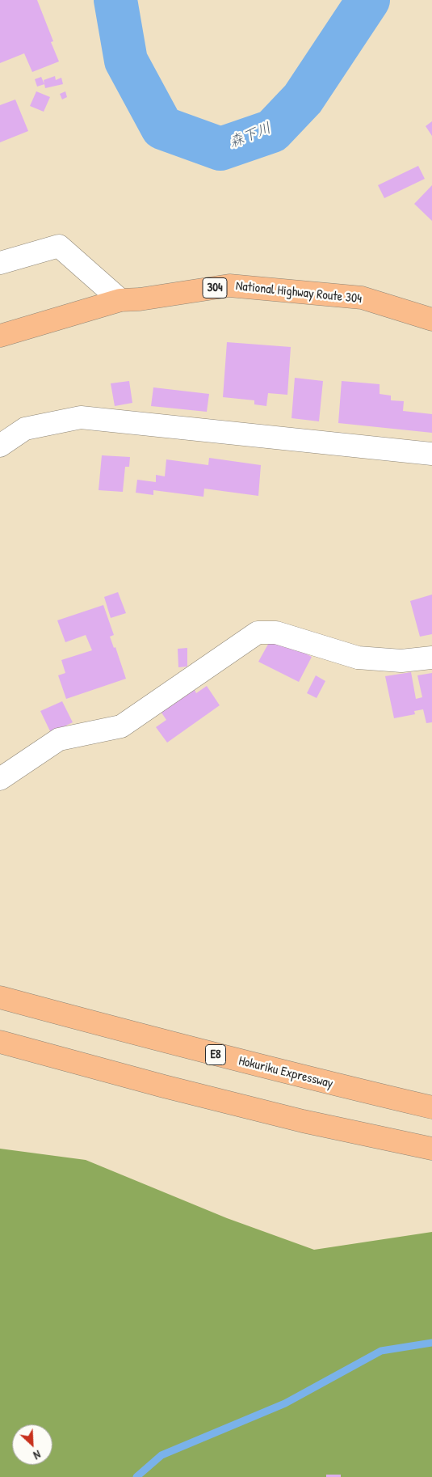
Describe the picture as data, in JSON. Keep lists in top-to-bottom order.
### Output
{
  "streets": {
    "highway": [
      "304",
      "National Highway Route 304",
      "E8",
      "Hokuriku Expressway"
    ]
  },
  "water": ["森下川"],
  "north": "bottom right"
}
